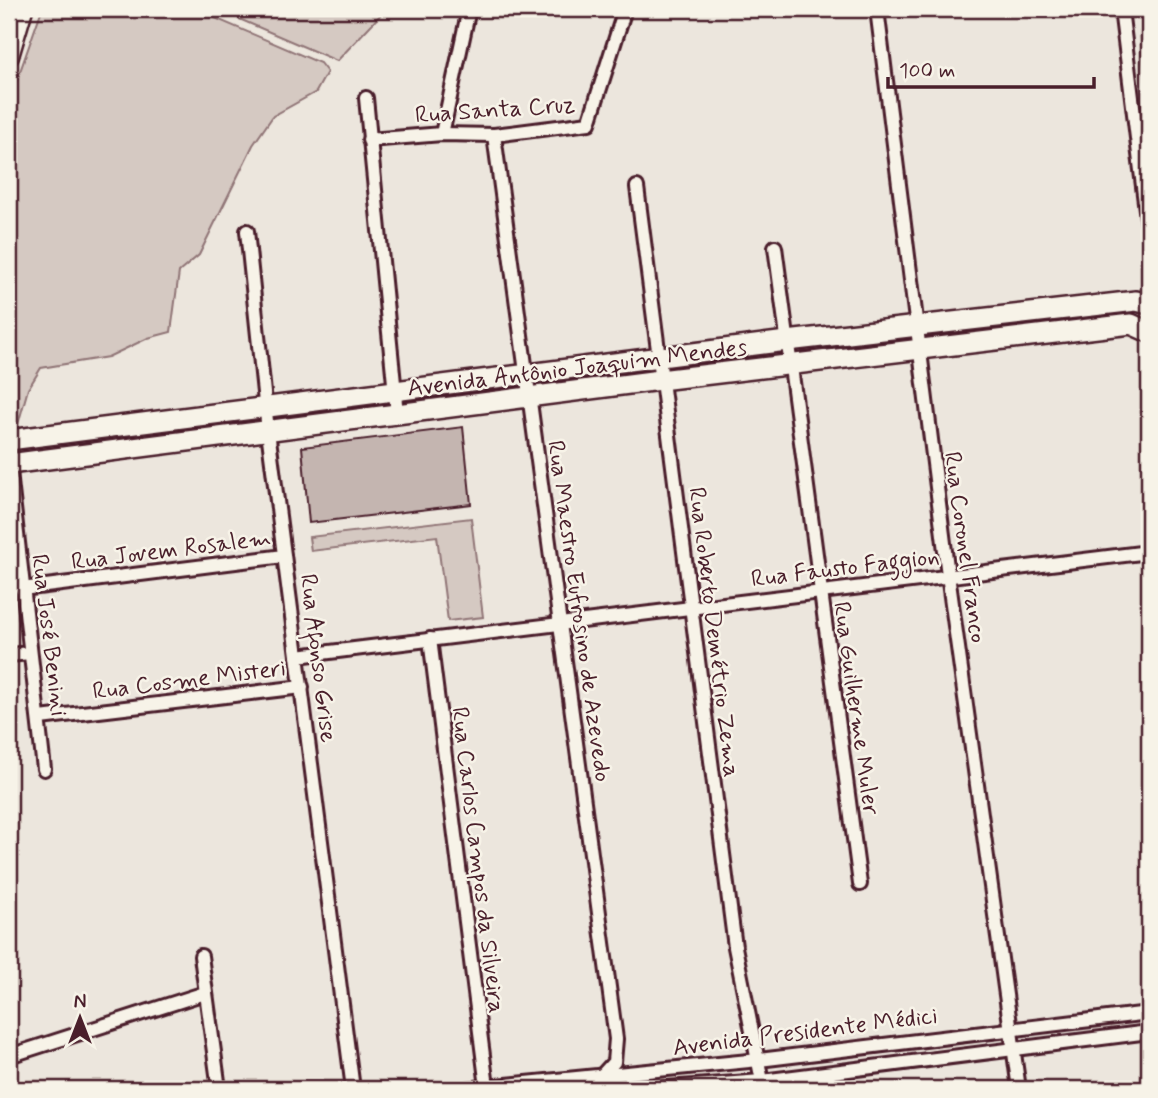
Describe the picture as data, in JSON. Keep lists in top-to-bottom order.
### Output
{
  "streets": {
    "main road": ["Avenida Antônio Joaquim Mendes"],
    "street": [
      "Rua Santa Cruz",
      "Rua Coronel Franco",
      "Rua Jovem Rosalem",
      "Rua Fausto Faggion",
      "Rua Maestro Eufrosino de Azevedo",
      "Rua Roberto Demétrio Zema",
      "Rua José Benini",
      "Rua Afonso Grise",
      "Rua Cosme Misteri",
      "Rua Guilherme Muler",
      "Rua Carlos Campos da Silveira",
      "Avenida Presidente Médici"
    ]
  },
  "crossings": [
    ["Rua Santa Cruz", "Rua Maestro Eufrosino de Azevedo"],
    ["Avenida Antônio Joaquim Mendes", "Rua Coronel Franco"],
    ["Avenida Antônio Joaquim Mendes", "Rua Maestro Eufrosino de Azevedo"],
    ["Avenida Antônio Joaquim Mendes", "Rua Roberto Demétrio Zema"],
    ["Avenida Antônio Joaquim Mendes", "Rua José Benini"],
    ["Avenida Antônio Joaquim Mendes", "Rua Afonso Grise"],
    ["Avenida Antônio Joaquim Mendes", "Rua Guilherme Muler"],
    ["Rua Coronel Franco", "Rua Fausto Faggion"],
    ["Rua Coronel Franco", "Avenida Presidente Médici"],
    ["Rua Jovem Rosalem", "Rua José Benini"],
    ["Rua Jovem Rosalem", "Rua Afonso Grise"],
    ["Rua Fausto Faggion", "Rua Maestro Eufrosino de Azevedo"],
    ["Rua Fausto Faggion", "Rua Roberto Demétrio Zema"],
    ["Rua Fausto Faggion", "Rua Afonso Grise"],
    ["Rua Fausto Faggion", "Rua Guilherme Muler"],
    ["Rua Fausto Faggion", "Rua Carlos Campos da Silveira"],
    ["Rua Maestro Eufrosino de Azevedo", "Avenida Presidente Médici"],
    ["Rua Roberto Demétrio Zema", "Avenida Presidente Médici"],
    ["Rua José Benini", "Rua Cosme Misteri"],
    ["Rua Afonso Grise", "Rua Cosme Misteri"],
    ["Rua Carlos Campos da Silveira", "Avenida Presidente Médici"]
  ],
  "scale_bar": "100 m",
  "north": "top"
}
